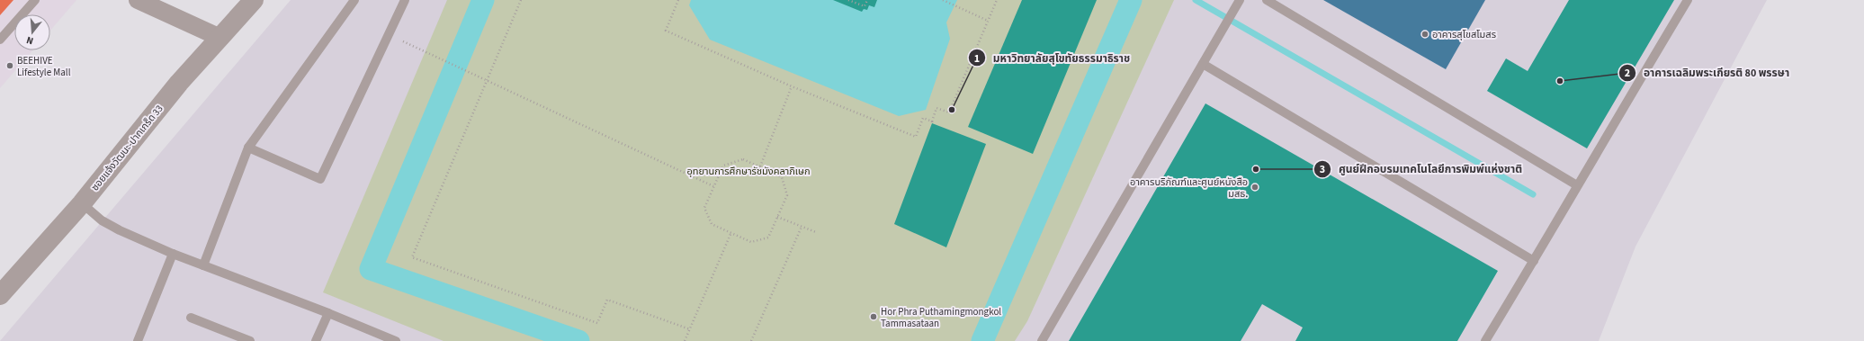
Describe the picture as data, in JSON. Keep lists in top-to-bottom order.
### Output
{
  "streets": {
    "street": ["ซอยแจ้งวัฒนะ-ปากเกร็ด 33"]
  },
  "parks": ["อุทยานการศึกษารัชมังคลาภิเษก"],
  "places": [
    "อาคารสุโขสโมสร",
    "BEEHIVE Lifestyle Mall",
    "อาคารเฉลิมพระเกียรติ 80 พรรษา",
    "มหาวิทยาลัยสุโขทัยธรรมาธิราช",
    "ศูนย์ฝึกอบรมเทคโนโลยีการพิมพ์แห่งชาติ",
    "อาคารบริภัณฑ์และศูนย์หนังสือ มสธ.",
    "Hor Phra Puthamingmongkol Tammasataan"
  ],
  "north": "bottom"
}
